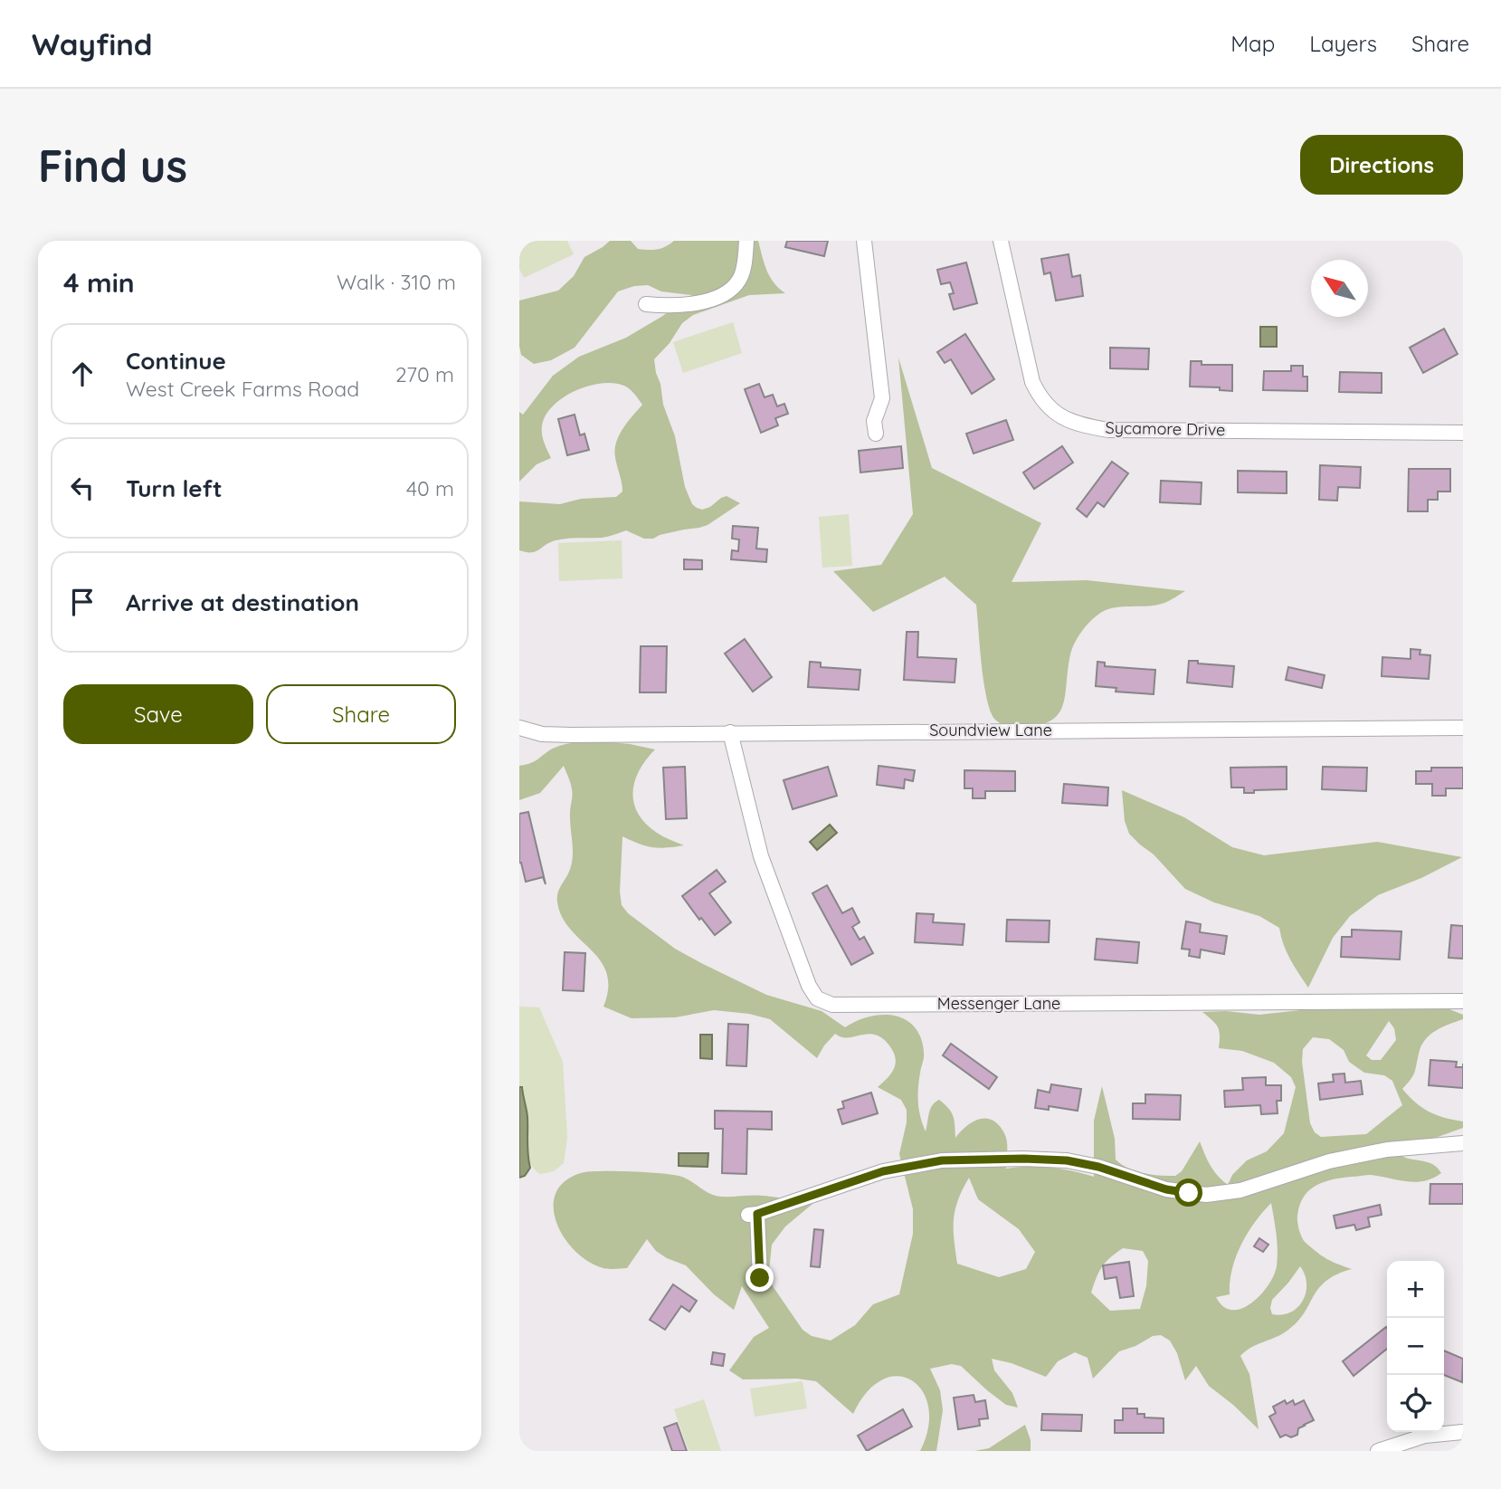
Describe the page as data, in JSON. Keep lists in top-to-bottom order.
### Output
{
  "streets": {
    "street": ["Sycamore Drive", "Soundview Lane", "Messenger Lane"]
  },
  "crossings": [
    ["Soundview Lane", "Messenger Lane"]
  ],
  "north": "top left",
  "page": {
    "header": "Wayfind",
    "nav": ["Map", "Layers", "Share"],
    "buttons": [
      "Directions",
      ["Save", "Share"]
    ],
    "title": "Find us",
    "heading": ["4 min", "Walk · 310 m"],
    "list": [
      ["Continue", "West Creek Farms Road", "270 m"],
      ["Turn left", "40 m"],
      "Arrive at destination"
    ],
    "map_buttons": ["+", "−"]
  }
}
